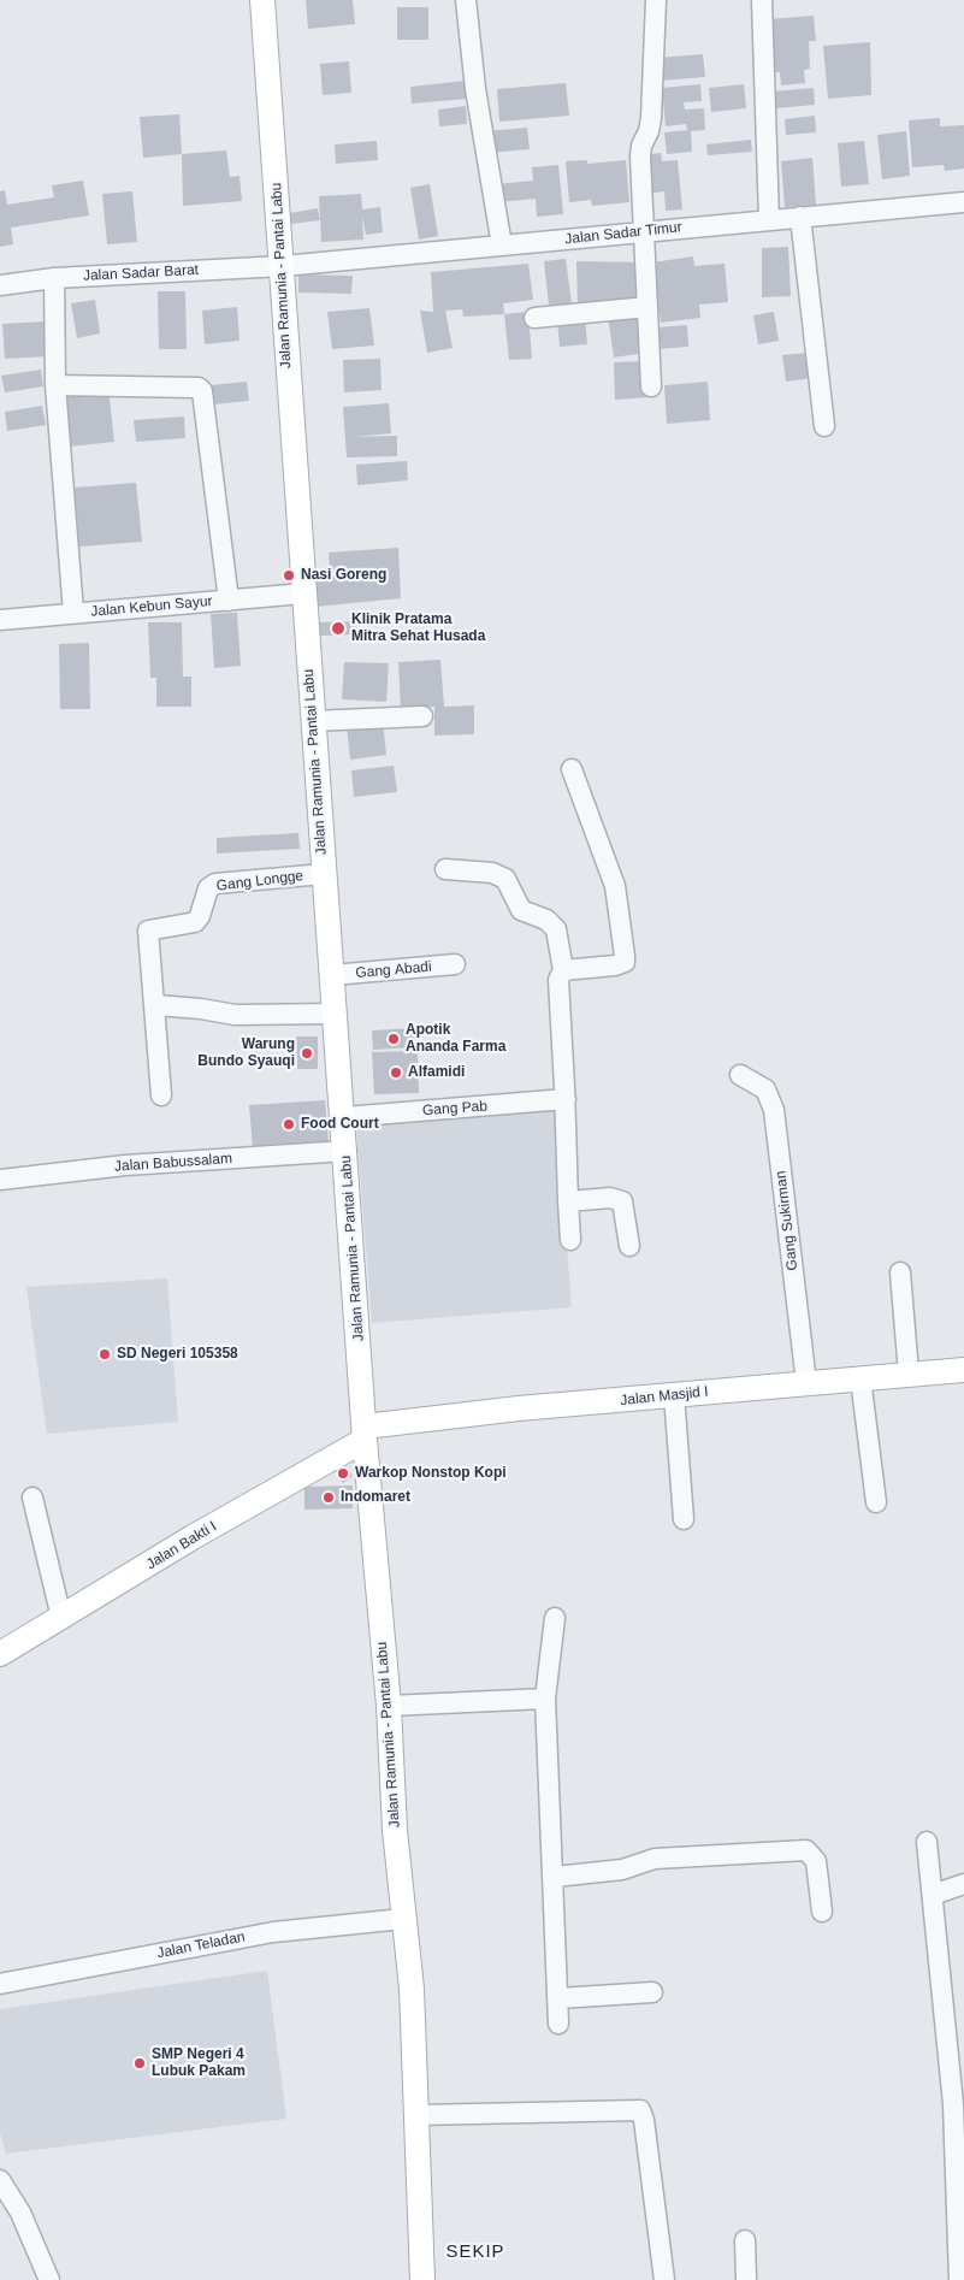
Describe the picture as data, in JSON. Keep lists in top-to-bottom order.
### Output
{
  "streets": {
    "main road": ["Jalan Ramunia - Pantai Labu", "Jalan Masjid I", "Jalan Bakti I"],
    "street": [
      "Jalan Sadar Timur",
      "Jalan Sadar Barat",
      "Jalan Kebun Sayur",
      "Gang Longge",
      "Gang Abadi",
      "Gang Pab",
      "Jalan Babussalam",
      "Gang Sukirman",
      "Jalan Teladan"
    ]
  },
  "crossings": [
    ["Jalan Sadar Timur", "Jalan Sadar Barat"],
    ["Jalan Sadar Timur", "Jalan Ramunia - Pantai Labu"],
    ["Jalan Sadar Barat", "Jalan Ramunia - Pantai Labu"],
    ["Jalan Ramunia - Pantai Labu", "Jalan Kebun Sayur"],
    ["Jalan Ramunia - Pantai Labu", "Gang Longge"],
    ["Jalan Ramunia - Pantai Labu", "Gang Abadi"],
    ["Jalan Ramunia - Pantai Labu", "Gang Pab"],
    ["Jalan Ramunia - Pantai Labu", "Jalan Babussalam"],
    ["Jalan Ramunia - Pantai Labu", "Jalan Masjid I"],
    ["Jalan Ramunia - Pantai Labu", "Jalan Bakti I"],
    ["Jalan Ramunia - Pantai Labu", "Jalan Teladan"],
    ["Gang Sukirman", "Jalan Masjid I"],
    ["Jalan Masjid I", "Jalan Bakti I"]
  ],
  "districts": ["SEKIP"],
  "places": [
    "Nasi Goreng",
    "Klinik Pratama Mitra Sehat Husada",
    "Apotik Ananda Farma",
    "Warung Bundo Syauqi",
    "Alfamidi",
    "Food Court",
    "SD Negeri 105358",
    "Warkop Nonstop Kopi",
    "Indomaret",
    "SMP Negeri 4 Lubuk Pakam"
  ]
}
